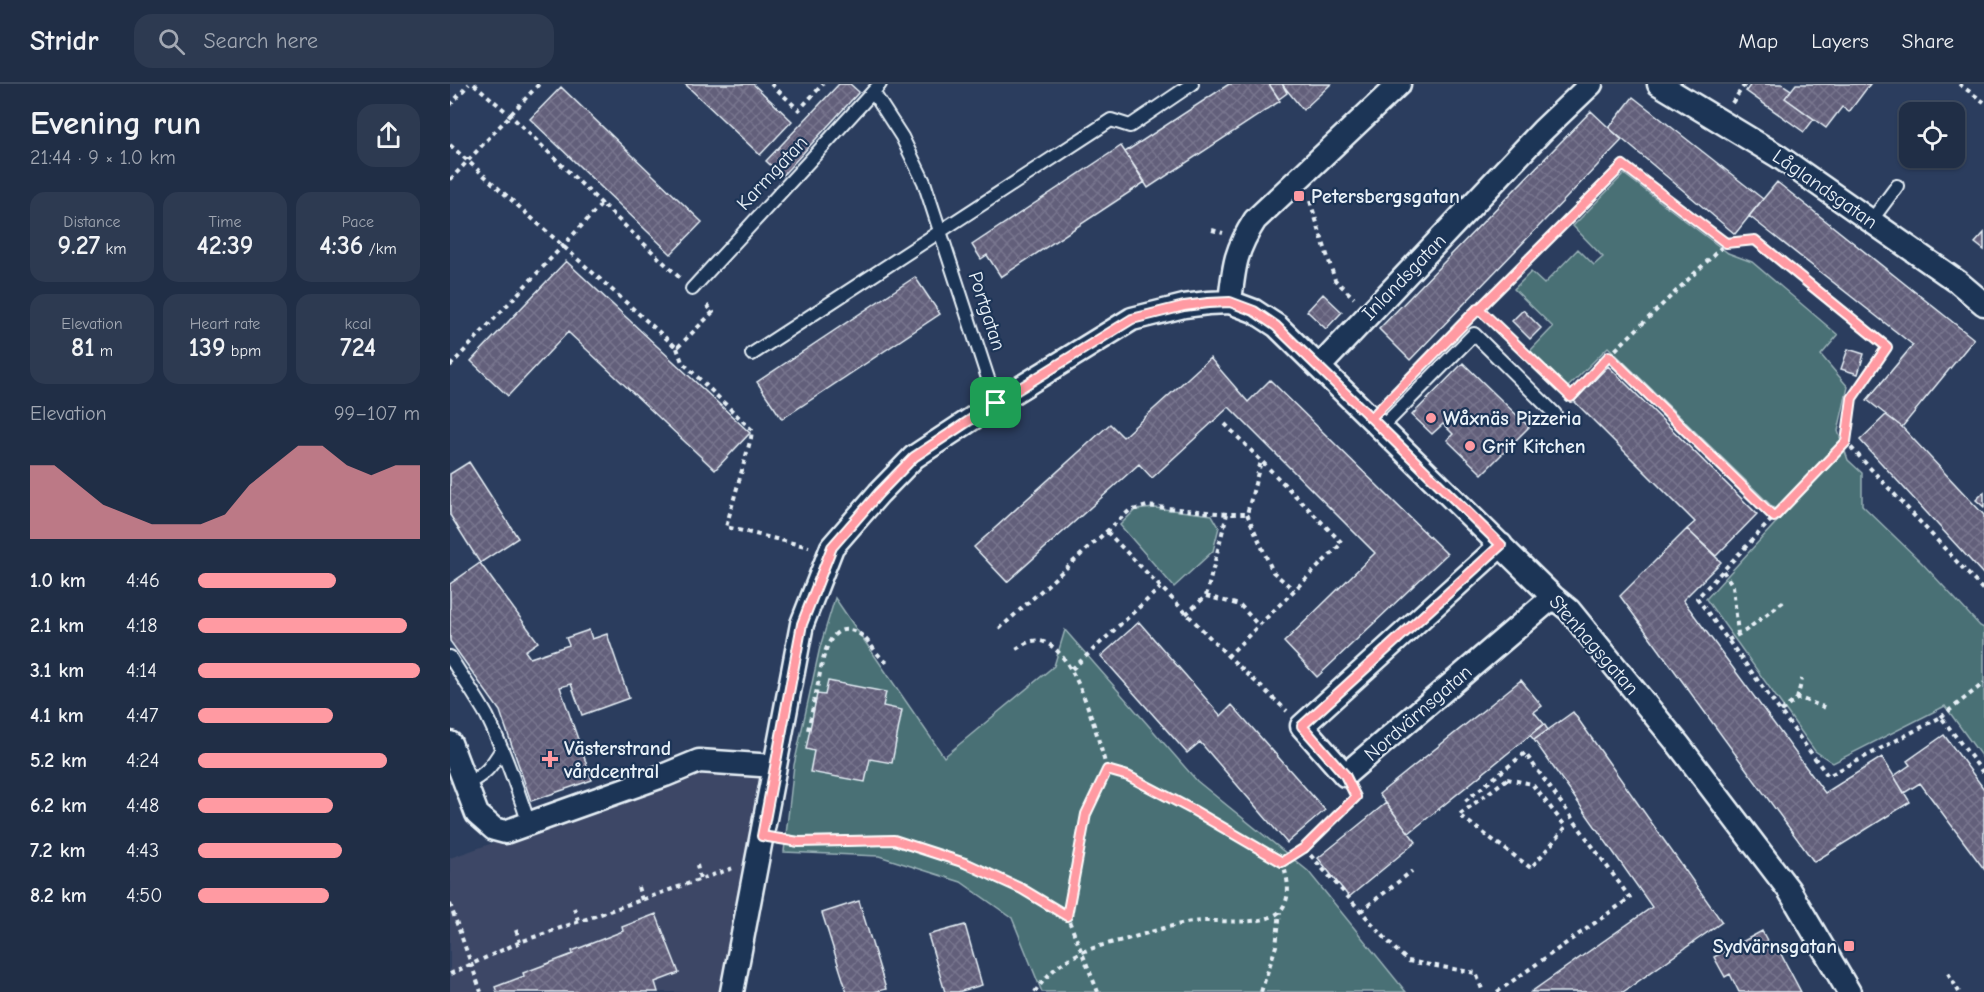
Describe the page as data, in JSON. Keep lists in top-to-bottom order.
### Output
{
  "streets": {
    "street": [
      "Låglandsgatan",
      "Inlandsgatan",
      "Stenhagsgatan",
      "Nordvärnsgatan"
    ],
    "lane": ["Karmgatan", "Portgatan"]
  },
  "crossings": [
    ["Karmgatan", "Portgatan"],
    ["Inlandsgatan", "Stenhagsgatan"],
    ["Stenhagsgatan", "Nordvärnsgatan"]
  ],
  "places": {
    "transit": ["Petersbergsgatan", "Sydvärnsgatan"],
    "other": ["Wåxnäs Pizzeria", "Grit Kitchen"],
    "health": ["Västerstrand vårdcentral"]
  },
  "page": {
    "header": "Stridr",
    "search": "Search here",
    "nav": ["Map", "Layers", "Share"],
    "heading": ["Evening run", "21:44 · 9 × 1.0 km"],
    "stats": [
      ["Distance", "9.27 km"],
      ["Time", "42:39"],
      ["Pace", "4:36 /km"],
      ["Elevation", "81 m"],
      ["Heart rate", "139 bpm"],
      ["kcal", "724"]
    ],
    "chart": ["Elevation", "99–107 m"],
    "list": [
      {
        "name": "1.0 km",
        "note": "4:46"
      },
      {
        "name": "2.1 km",
        "note": "4:18"
      },
      {
        "name": "3.1 km",
        "note": "4:14"
      },
      {
        "name": "4.1 km",
        "note": "4:47"
      },
      {
        "name": "5.2 km",
        "note": "4:24"
      },
      {
        "name": "6.2 km",
        "note": "4:48"
      },
      {
        "name": "7.2 km",
        "note": "4:43"
      },
      {
        "name": "8.2 km",
        "note": "4:50"
      }
    ]
  }
}
